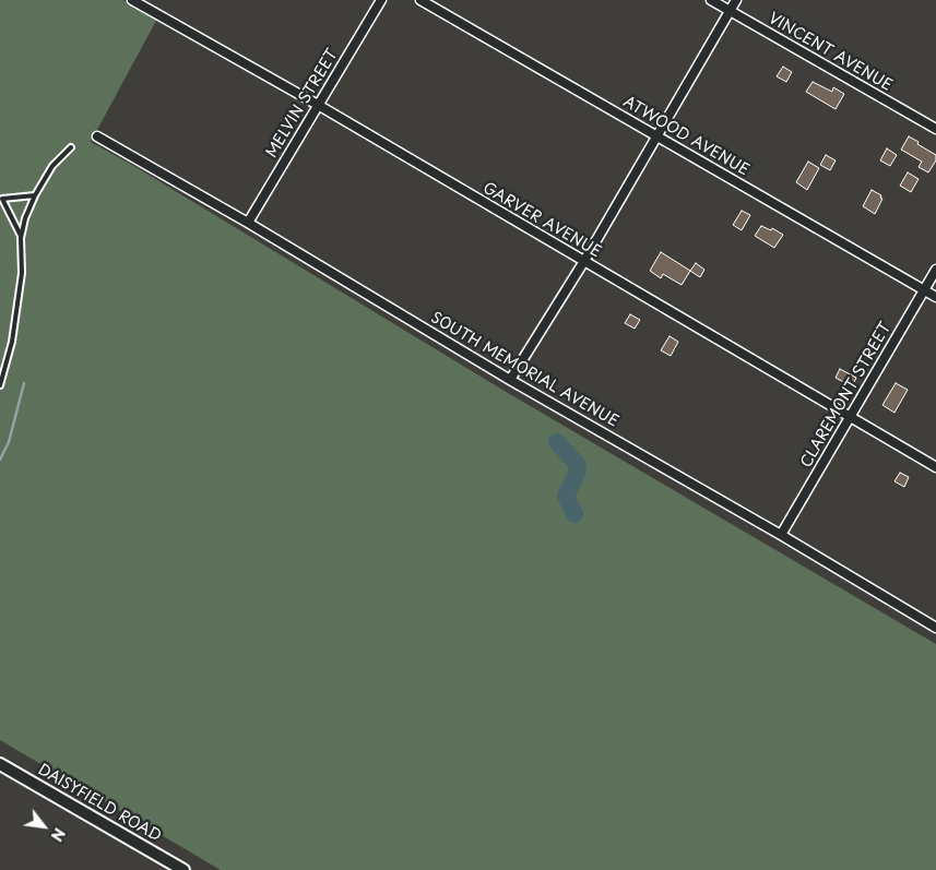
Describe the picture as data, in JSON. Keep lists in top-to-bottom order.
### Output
{
  "streets": {
    "street": [
      "VINCENT AVENUE",
      "MELVIN STREET",
      "ATWOOD AVENUE",
      "GARVER AVENUE",
      "SOUTH MEMORIAL AVENUE",
      "CLAREMONT STREET",
      "DAISYFIELD ROAD"
    ]
  },
  "crossings": [
    ["MELVIN STREET", "GARVER AVENUE"],
    ["MELVIN STREET", "SOUTH MEMORIAL AVENUE"],
    ["ATWOOD AVENUE", "CLAREMONT STREET"],
    ["GARVER AVENUE", "CLAREMONT STREET"],
    ["SOUTH MEMORIAL AVENUE", "CLAREMONT STREET"]
  ],
  "north": "bottom right"
}
